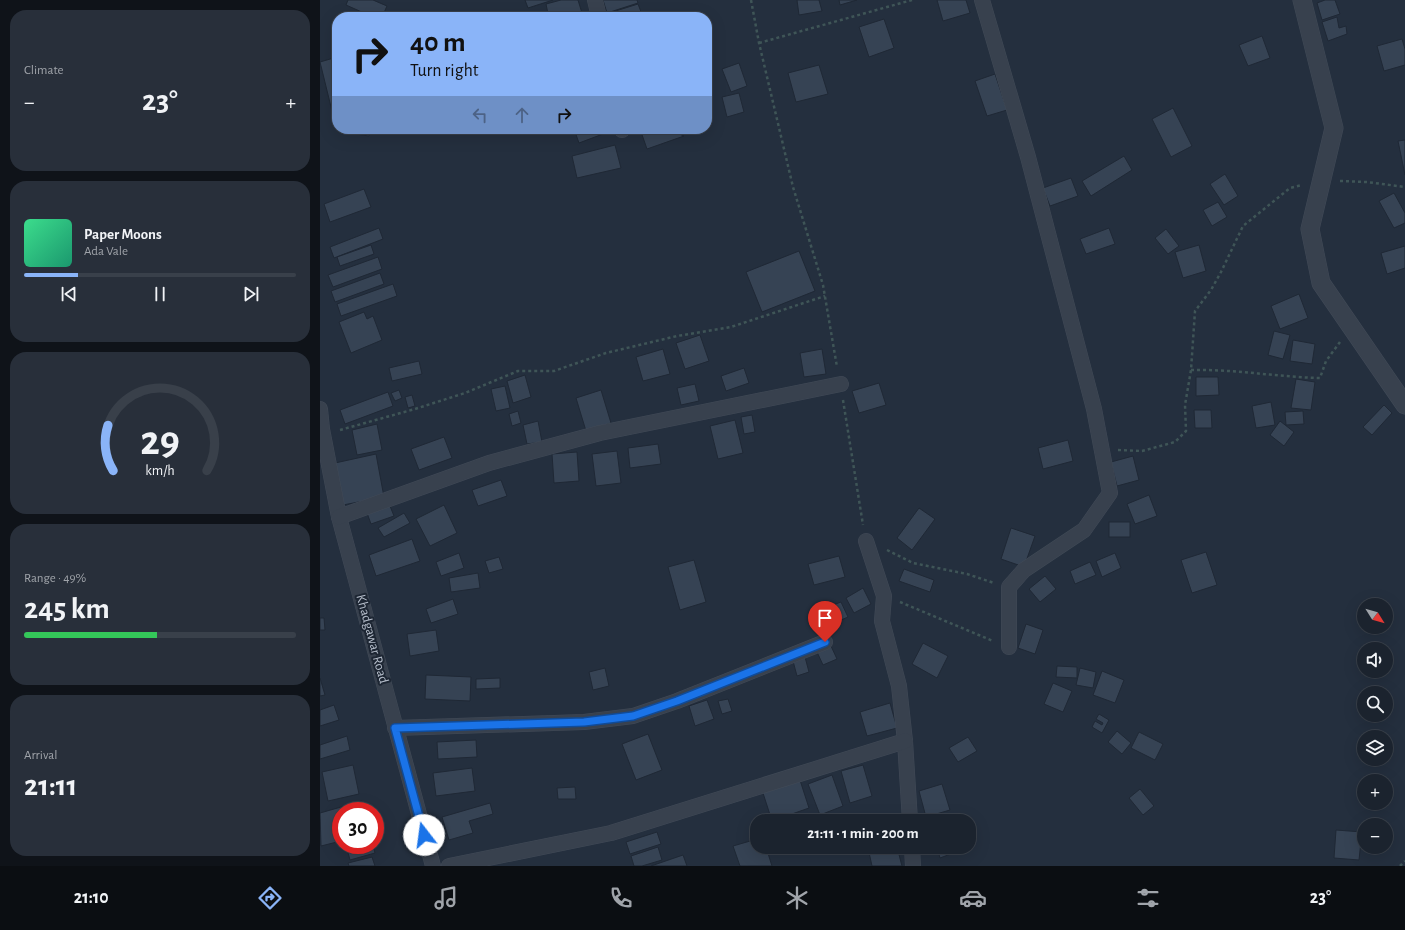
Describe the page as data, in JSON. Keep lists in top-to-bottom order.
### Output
{
  "streets": {
    "street": ["Khadgawar Road"]
  },
  "north": "bottom right",
  "page": {
    "tile": [
      "Climate",
      ["Range · 49%", "245 km"],
      ["Arrival", "21:11"]
    ],
    "turn": ["40 m", "Turn right"],
    "heat": ["−", "23°", "+"],
    "song": ["Paper Moons", "Ada Vale"],
    "map_buttons": ["+", "−"],
    "limit": "30",
    "trip": "21:11 · 1 min · 200 m",
    "tabs": ["21:10", "23°"],
    "gauge": ["29", "km/h"]
  }
}
